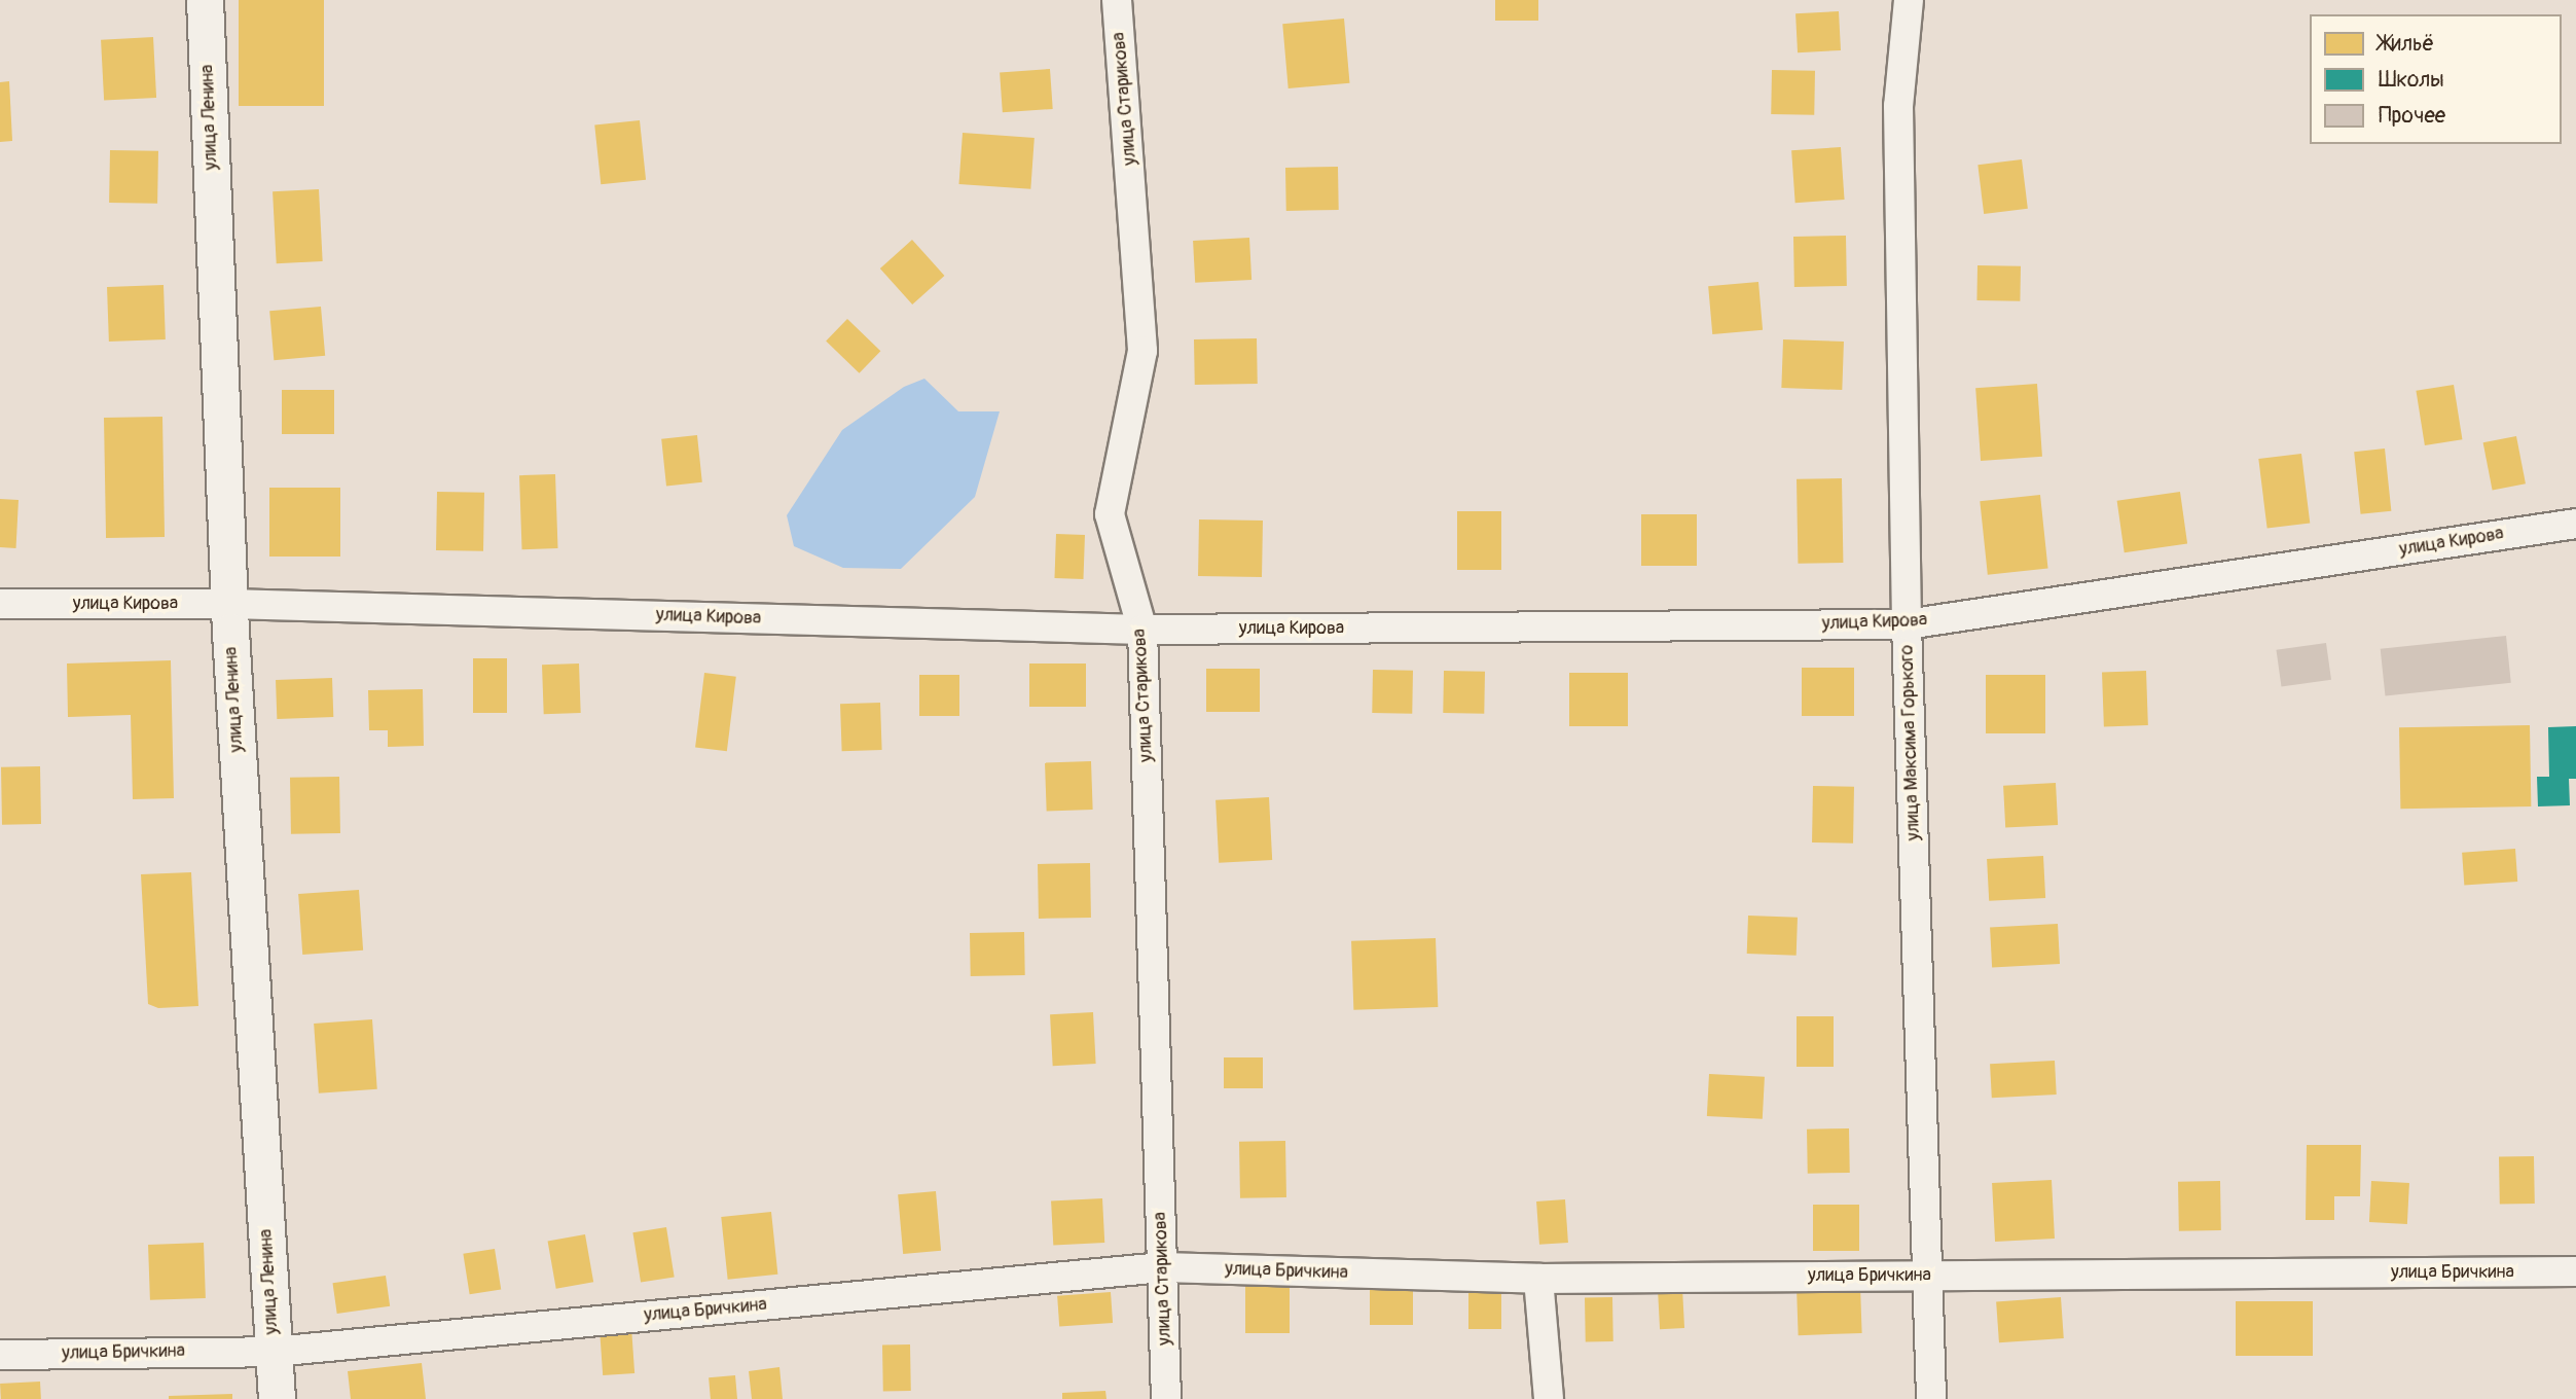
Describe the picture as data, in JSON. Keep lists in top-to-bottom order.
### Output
{
  "streets": {
    "street": [
      "улица Старикова",
      "улица Ленина",
      "улица Кирова",
      "улица Максима Горького",
      "улица Бричкина"
    ]
  },
  "crossings": [
    ["улица Старикова", "улица Кирова"],
    ["улица Старикова", "улица Бричкина"],
    ["улица Ленина", "улица Кирова"],
    ["улица Ленина", "улица Бричкина"],
    ["улица Кирова", "улица Максима Горького"],
    ["улица Максима Горького", "улица Бричкина"]
  ],
  "legend": ["Жильё", "Школы", "Прочее"]
}
